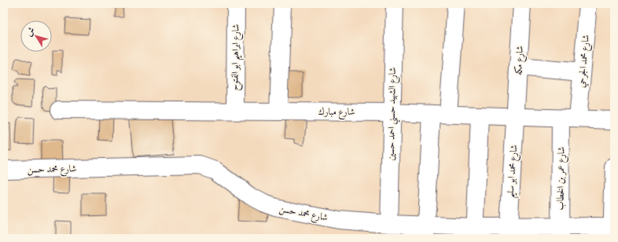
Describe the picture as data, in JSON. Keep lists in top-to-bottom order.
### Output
{
  "streets": {
    "street": [
      "شارع ابراهيم ابو الفتوح",
      "شارع مكه",
      "شارع محمد الجرحي",
      "شارع مبارك",
      "شارع الشهيد حسني احمد حسين",
      "شارع محمد حسن",
      "شارع محمد ابو سليم",
      "شارع عمر بن الخطاب"
    ]
  },
  "crossings": [
    ["شارع ابراهيم ابو الفتوح", "شارع مبارك"],
    ["شارع مكه", "شارع مبارك"],
    ["شارع مكه", "شارع محمد ابو سليم"],
    ["شارع محمد الجرحي", "شارع مبارك"],
    ["شارع مبارك", "شارع الشهيد حسني احمد حسين"],
    ["شارع مبارك", "شارع محمد ابو سليم"],
    ["شارع مبارك", "شارع عمر بن الخطاب"],
    ["شارع الشهيد حسني احمد حسين", "شارع محمد حسن"],
    ["شارع محمد حسن", "شارع محمد ابو سليم"],
    ["شارع محمد حسن", "شارع عمر بن الخطاب"]
  ],
  "north": "top left"
}
